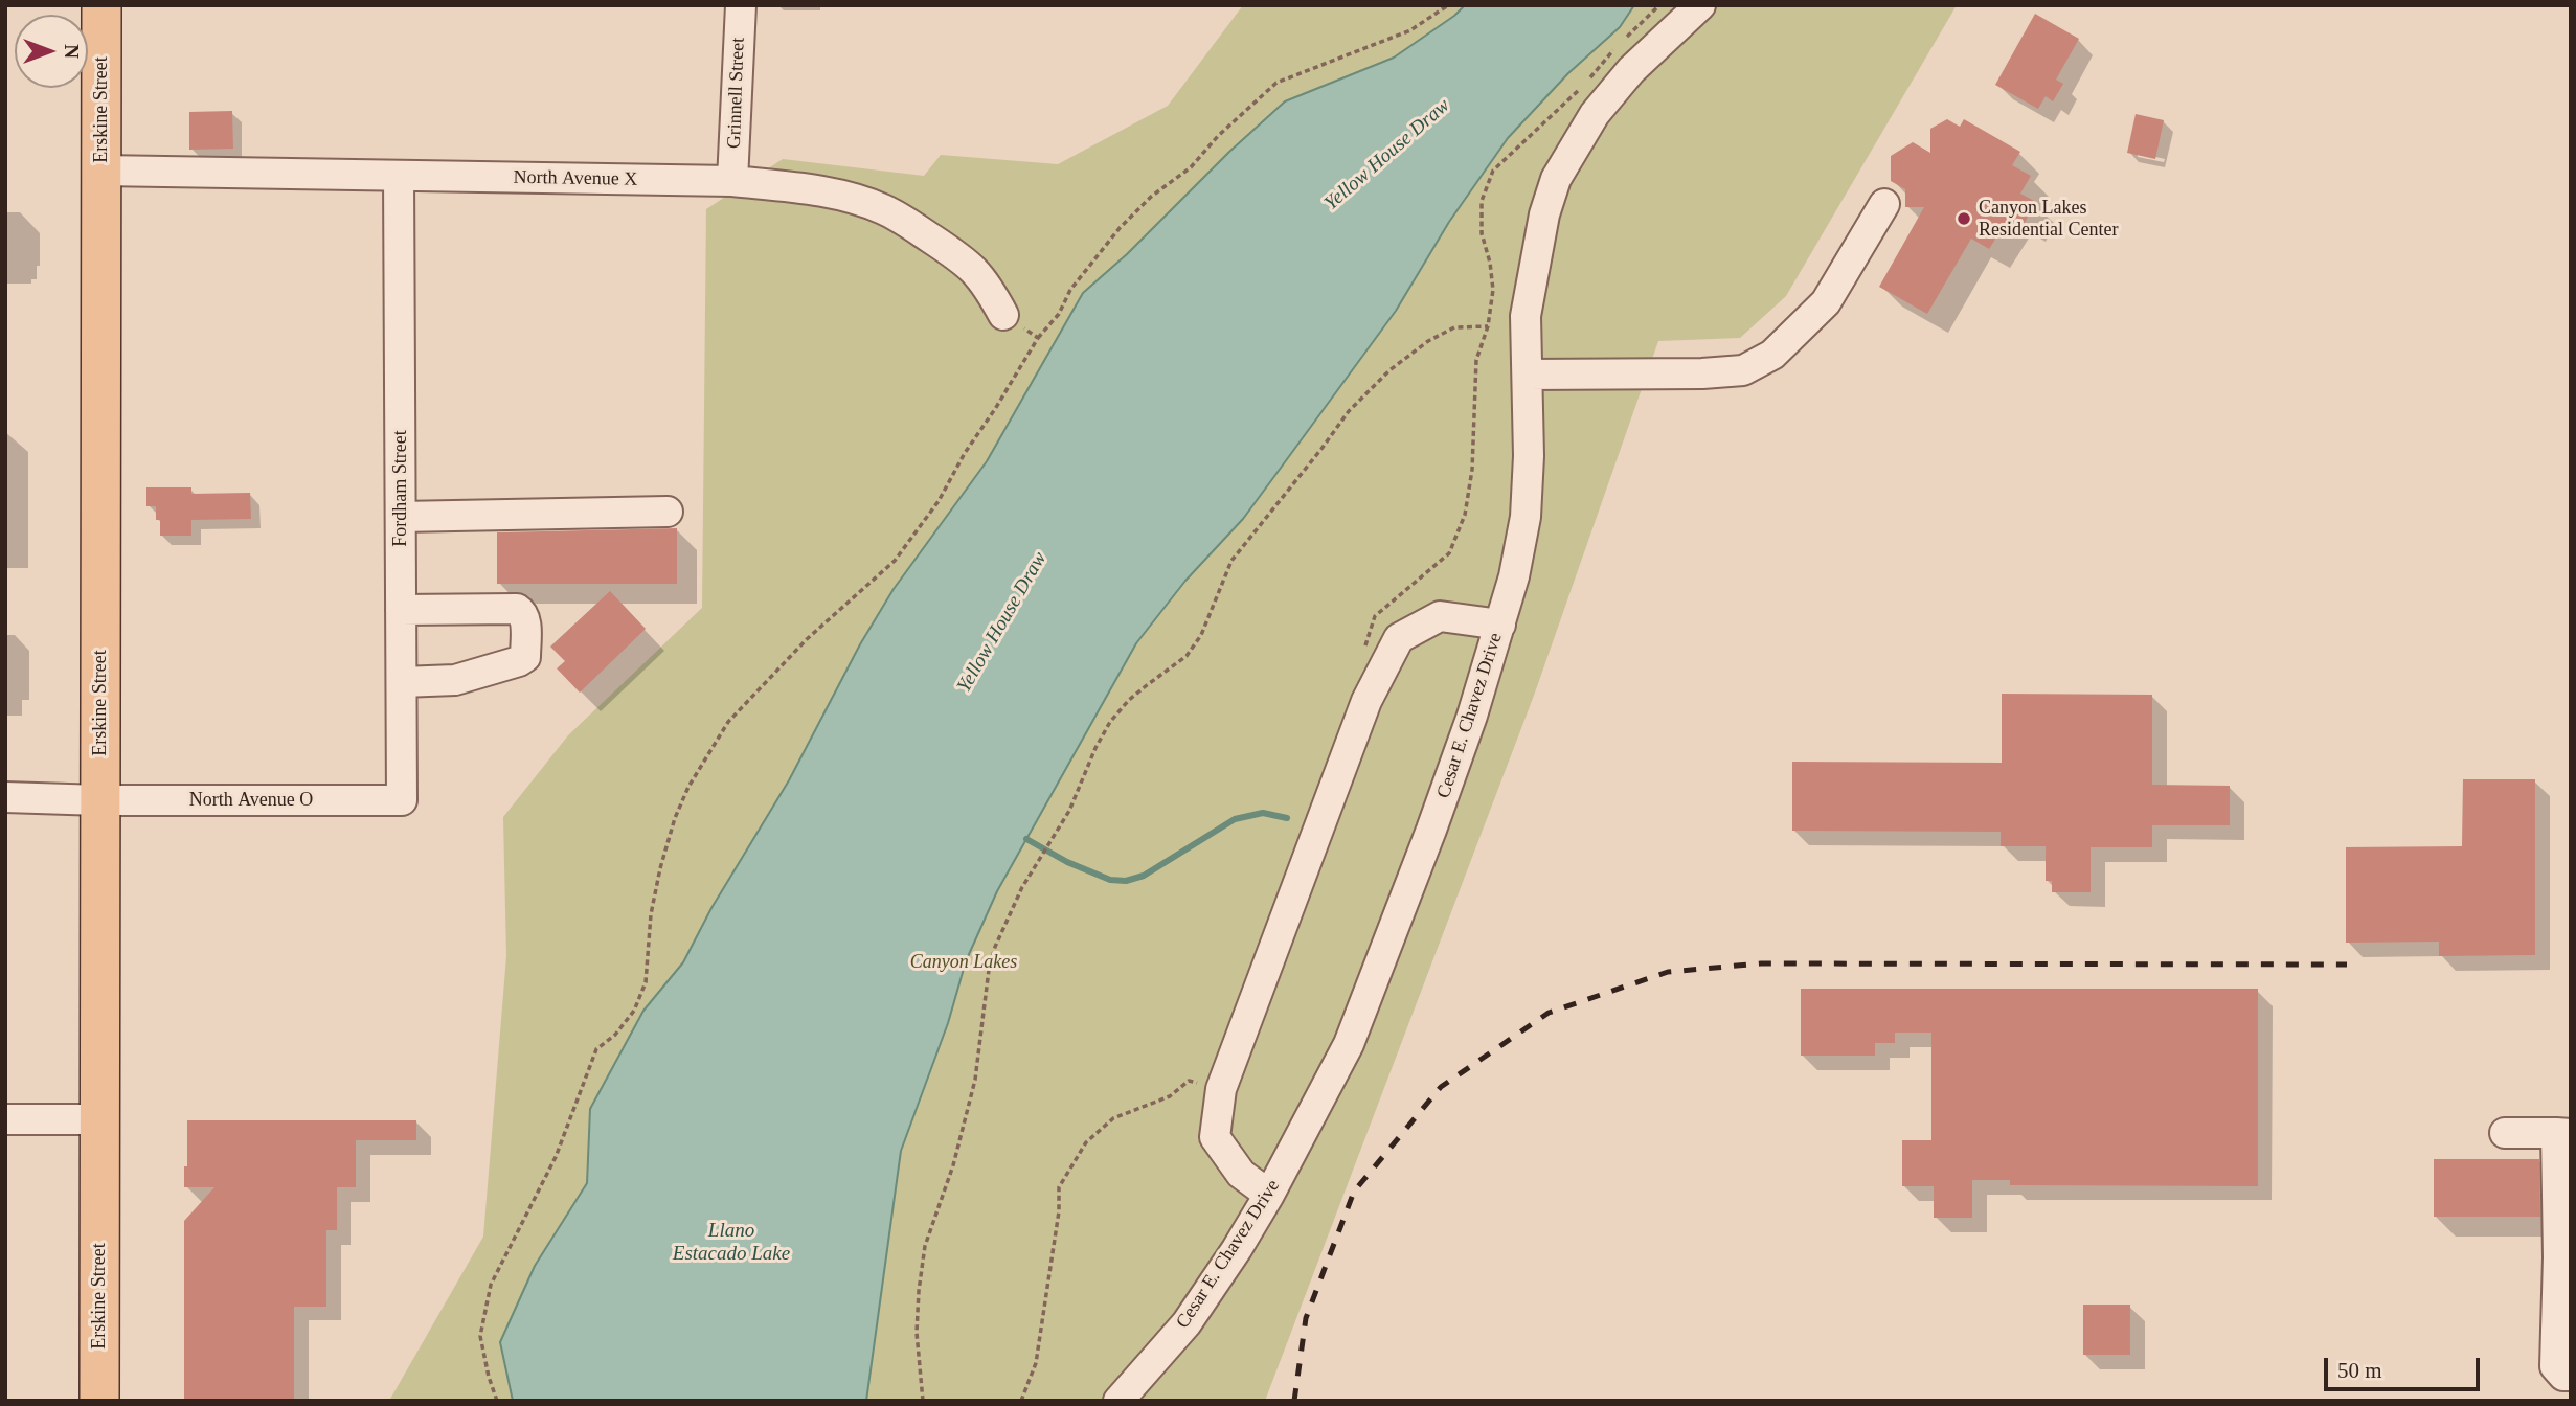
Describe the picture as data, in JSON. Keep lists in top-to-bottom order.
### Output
{
  "streets": {
    "main road": ["Erskine Street"],
    "street": [
      "Grinnell Street",
      "North Avenue X",
      "Fordham Street",
      "Cesar E. Chavez Drive",
      "North Avenue O"
    ]
  },
  "crossings": [
    ["Grinnell Street", "North Avenue X"],
    ["Erskine Street", "North Avenue X"],
    ["Erskine Street", "North Avenue O"],
    ["North Avenue X", "Fordham Street"],
    ["Fordham Street", "North Avenue O"]
  ],
  "water": ["Yellow House Draw", "Llano Estacado Lake"],
  "parks": ["Canyon Lakes"],
  "places": ["Canyon Lakes Residential Center"],
  "scale_bar": "50 m",
  "north": "right"
}
